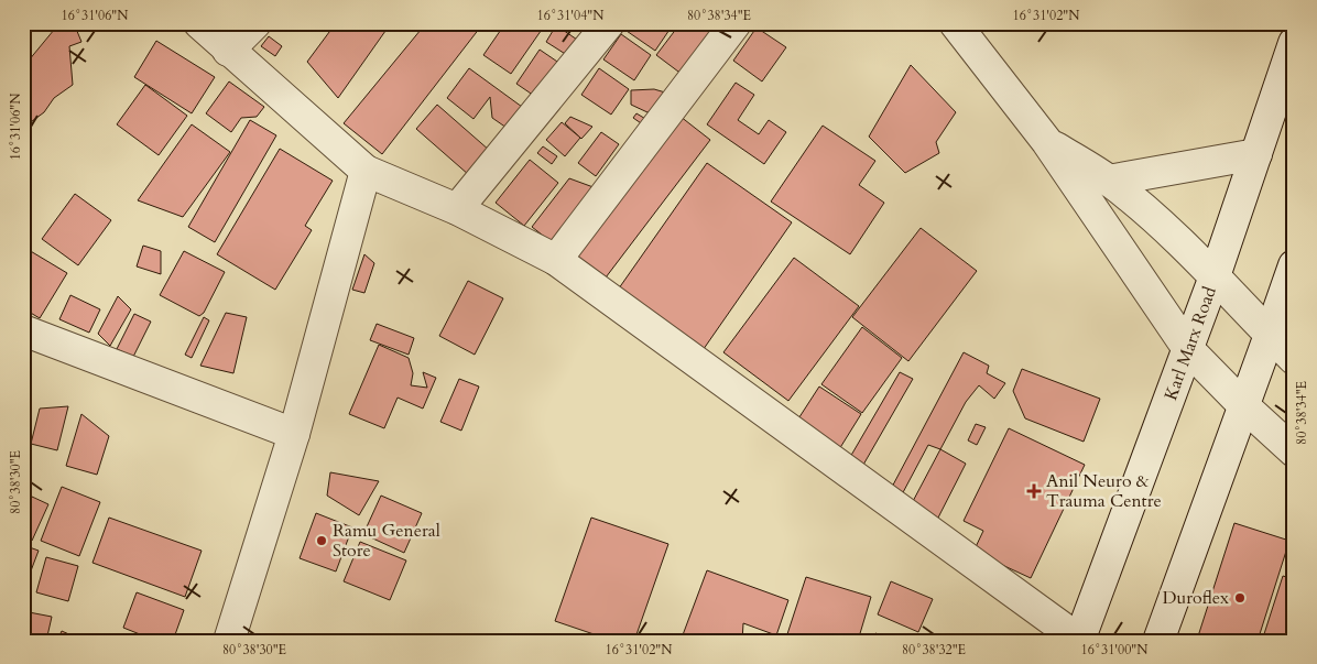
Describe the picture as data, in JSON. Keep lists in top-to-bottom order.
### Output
{
  "streets": {
    "street": ["Karl Marx Road"]
  },
  "places": {
    "health": ["Anil Neuro & Trauma Centre"],
    "other": ["Ramu General Store", "Duroflex"]
  },
  "coordinates": [
    "16°31'06\"N",
    "16°31'04\"N",
    "80°38'34\"E",
    "16°31'02\"N",
    "80°38'30\"E",
    "80°38'32\"E",
    "16°31'00\"N"
  ]
}
